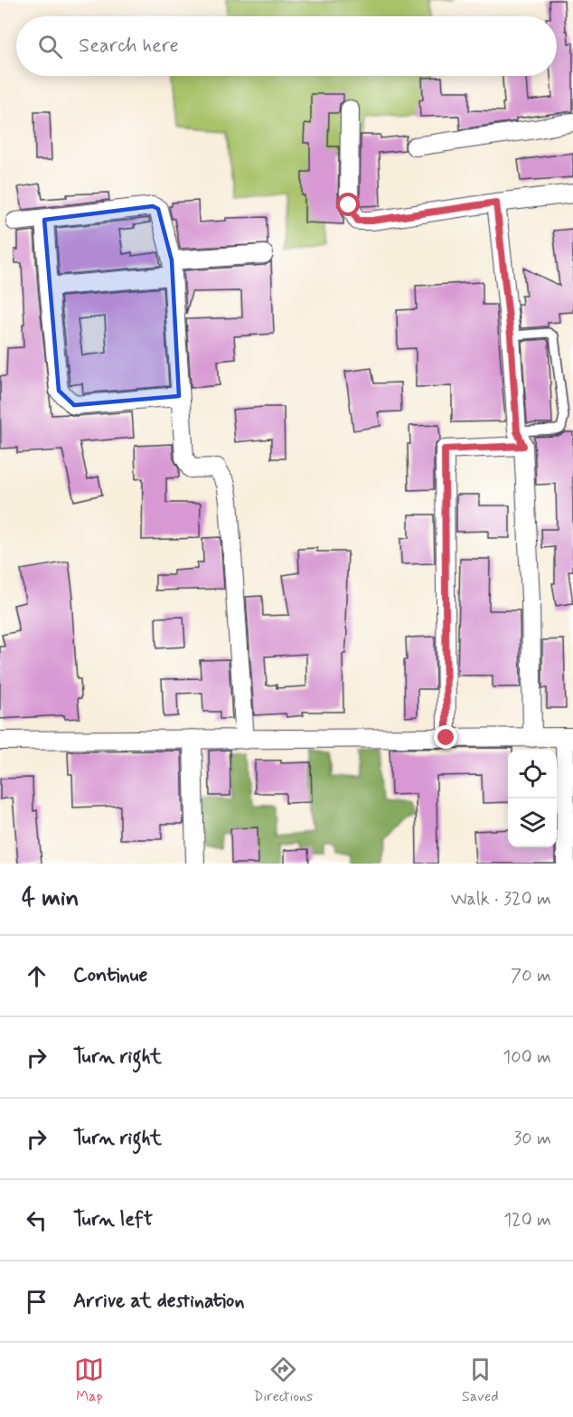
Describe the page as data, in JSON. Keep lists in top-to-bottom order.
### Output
{
  "page": {
    "search": "Search here",
    "heading": ["4 min", "Walk · 320 m"],
    "list": [
      ["Continue", "70 m"],
      ["Turn right", "100 m"],
      ["Turn right", "30 m"],
      ["Turn left", "120 m"],
      "Arrive at destination"
    ],
    "nav": ["Map", "Directions", "Saved"]
  }
}
